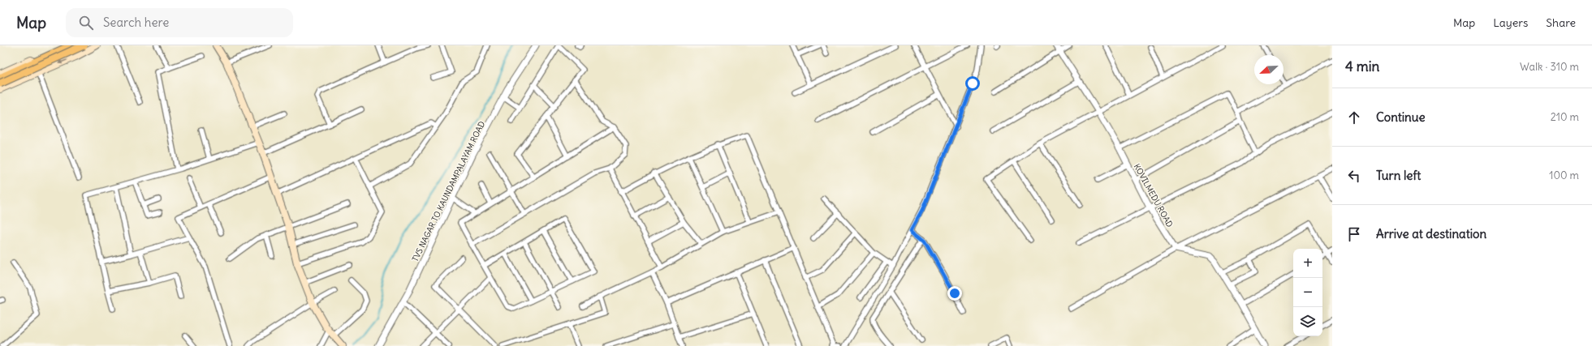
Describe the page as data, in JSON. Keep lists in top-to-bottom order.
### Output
{
  "streets": {
    "street": ["TVS NAGAR TO KAUNDAMPALAYAM ROAD", "KOVILMEDU ROAD"]
  },
  "north": "bottom left",
  "page": {
    "header": "Map",
    "search": "Search here",
    "nav": ["Map", "Layers", "Share"],
    "heading": ["4 min", "Walk · 310 m"],
    "list": [
      ["Continue", "210 m"],
      ["Turn left", "100 m"],
      "Arrive at destination"
    ],
    "map_buttons": ["+", "−"]
  }
}
